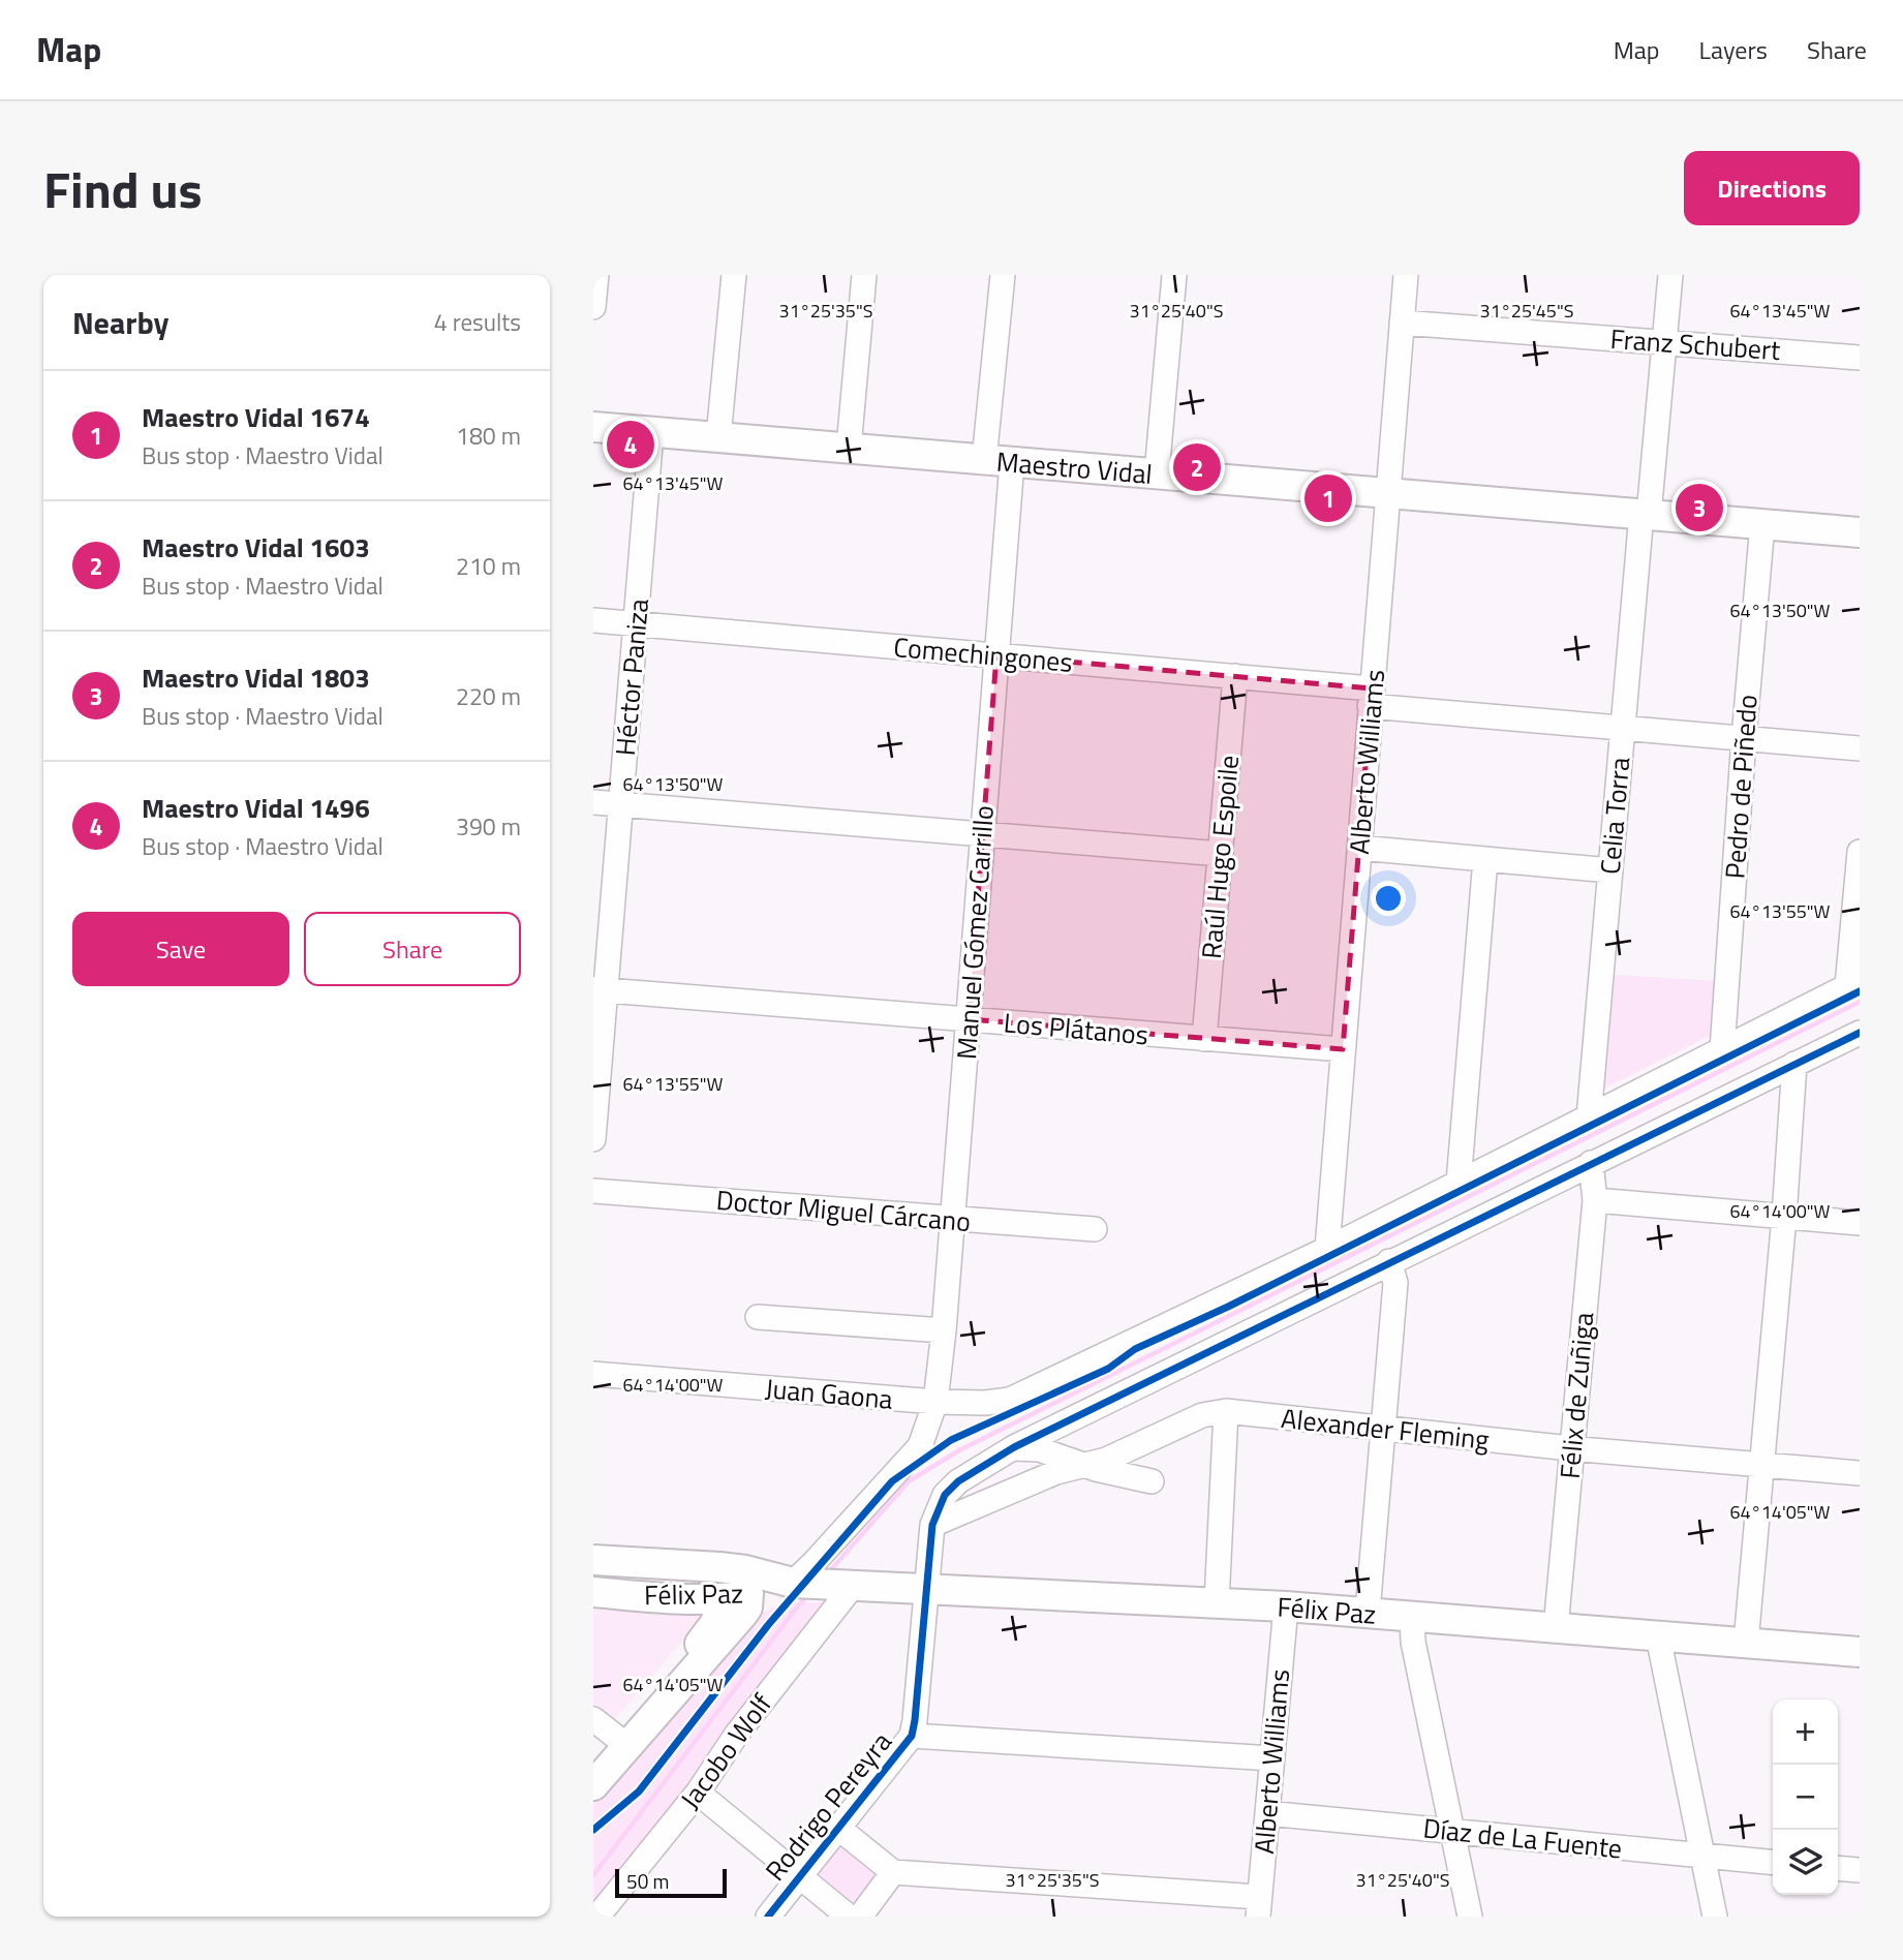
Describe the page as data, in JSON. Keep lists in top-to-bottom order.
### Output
{
  "streets": {
    "main road": ["Maestro Vidal", "Félix Paz"],
    "street": [
      "Franz Schubert",
      "Comechingones",
      "Héctor Paniza",
      "Alberto Williams",
      "Pedro de Piñedo",
      "Celia Torra",
      "Raúl Hugo Espoile",
      "Manuel Gómez Carrillo",
      "Los Plátanos",
      "Doctor Miguel Cárcano",
      "Juan Gaona",
      "Félix de Zuñiga",
      "Alexander Fleming",
      "Jacobo Wolf",
      "Rodrigo Pereyra",
      "Díaz de La Fuente"
    ]
  },
  "crossings": [
    ["Franz Schubert", "Alberto Williams"],
    ["Franz Schubert", "Celia Torra"],
    ["Maestro Vidal", "Héctor Paniza"],
    ["Maestro Vidal", "Alberto Williams"],
    ["Maestro Vidal", "Pedro de Piñedo"],
    ["Maestro Vidal", "Celia Torra"],
    ["Maestro Vidal", "Manuel Gómez Carrillo"],
    ["Comechingones", "Héctor Paniza"],
    ["Comechingones", "Alberto Williams"],
    ["Comechingones", "Pedro de Piñedo"],
    ["Comechingones", "Celia Torra"],
    ["Comechingones", "Raúl Hugo Espoile"],
    ["Comechingones", "Manuel Gómez Carrillo"],
    ["Héctor Paniza", "Los Plátanos"],
    ["Alberto Williams", "Los Plátanos"],
    ["Alberto Williams", "Juan Gaona"],
    ["Alberto Williams", "Félix Paz"],
    ["Alberto Williams", "Díaz de La Fuente"],
    ["Pedro de Piñedo", "Juan Gaona"],
    ["Celia Torra", "Juan Gaona"],
    ["Raúl Hugo Espoile", "Los Plátanos"],
    ["Manuel Gómez Carrillo", "Los Plátanos"],
    ["Manuel Gómez Carrillo", "Doctor Miguel Cárcano"],
    ["Manuel Gómez Carrillo", "Juan Gaona"],
    ["Manuel Gómez Carrillo", "Félix Paz"],
    ["Félix de Zuñiga", "Alexander Fleming"],
    ["Félix de Zuñiga", "Félix Paz"],
    ["Alexander Fleming", "Rodrigo Pereyra"],
    ["Félix Paz", "Jacobo Wolf"],
    ["Félix Paz", "Rodrigo Pereyra"]
  ],
  "scale_bar": "50 m",
  "page": {
    "header": "Map",
    "nav": ["Map", "Layers", "Share"],
    "title": "Find us",
    "buttons": [
      "Directions",
      ["Save", "Share"]
    ],
    "heading": ["Nearby", "4 results"],
    "list": [
      {
        "mark": "1",
        "name": "Maestro Vidal 1674",
        "note": "Bus stop · Maestro Vidal",
        "value": "180 m"
      },
      {
        "mark": "2",
        "name": "Maestro Vidal 1603",
        "note": "Bus stop · Maestro Vidal",
        "value": "210 m"
      },
      {
        "mark": "3",
        "name": "Maestro Vidal 1803",
        "note": "Bus stop · Maestro Vidal",
        "value": "220 m"
      },
      {
        "mark": "4",
        "name": "Maestro Vidal 1496",
        "note": "Bus stop · Maestro Vidal",
        "value": "390 m"
      }
    ],
    "pins": [
      "4",
      "2",
      "1",
      "3"
    ],
    "map_buttons": ["+", "−"],
    "scale": "50 m"
  },
  "coordinates": [
    "64°13'45\"W",
    "31°25'35\"S",
    "31°25'40\"S",
    "31°25'45\"S",
    "64°13'50\"W",
    "64°13'55\"W",
    "64°14'00\"W",
    "64°14'05\"W"
  ]
}
